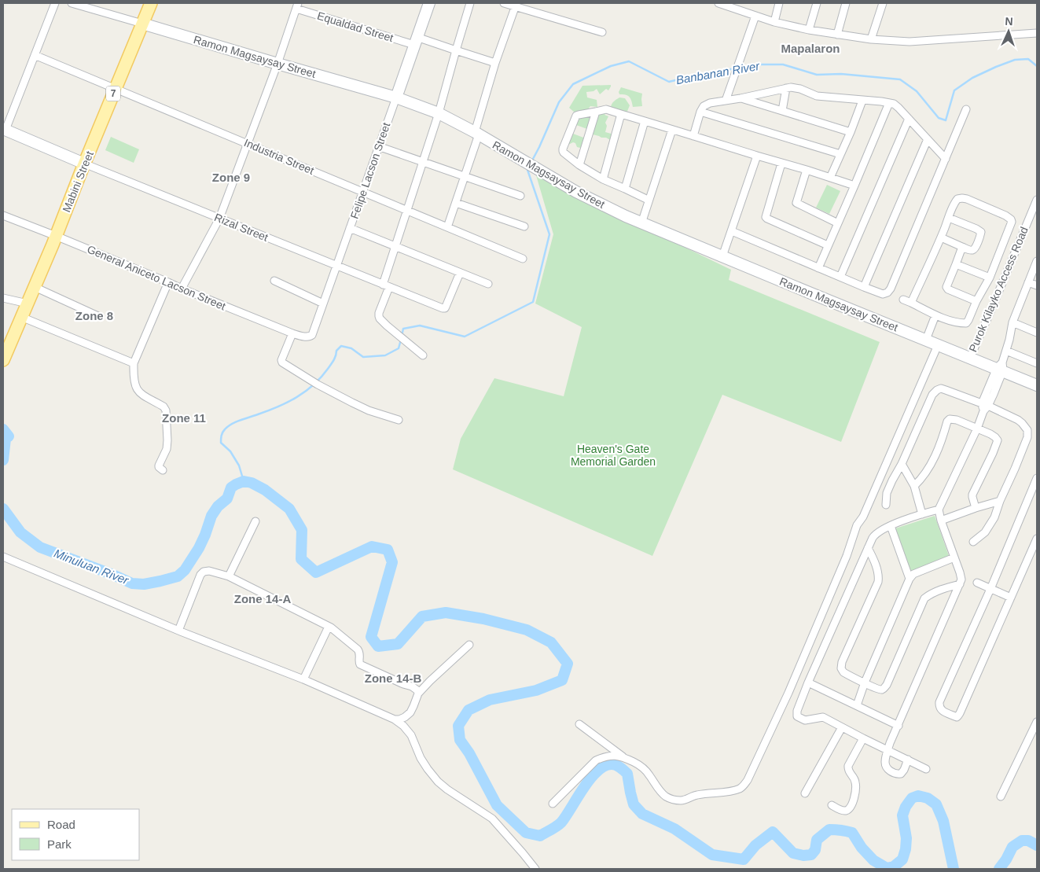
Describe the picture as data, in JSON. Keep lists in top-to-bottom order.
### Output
{
  "streets": {
    "main road": [
      "Ramon Magsaysay Street",
      "7",
      "Felipe Lacson Street",
      "Mabini Street",
      "Rizal Street"
    ],
    "street": [
      "Equaldad Street",
      "Industria Street",
      "General Aniceto Lacson Street",
      "Purok Kilayko Access Road"
    ]
  },
  "crossings": [
    ["Equaldad Street", "Felipe Lacson Street"],
    ["Ramon Magsaysay Street", "Felipe Lacson Street"],
    ["Ramon Magsaysay Street", "Mabini Street"],
    ["Ramon Magsaysay Street", "Purok Kilayko Access Road"],
    ["Industria Street", "Felipe Lacson Street"],
    ["Industria Street", "Mabini Street"],
    ["Felipe Lacson Street", "Rizal Street"],
    ["Felipe Lacson Street", "General Aniceto Lacson Street"],
    ["Mabini Street", "Rizal Street"],
    ["Mabini Street", "General Aniceto Lacson Street"]
  ],
  "districts": [
    "Mapalaron",
    "Zone 9",
    "Zone 8",
    "Zone 11",
    "Zone 14-A",
    "Zone 14-B"
  ],
  "water": ["Banbanan River", "Minuluan River"],
  "parks": ["Heaven's Gate Memorial Garden"],
  "legend": ["Road", "Park"],
  "north": "top"
}
